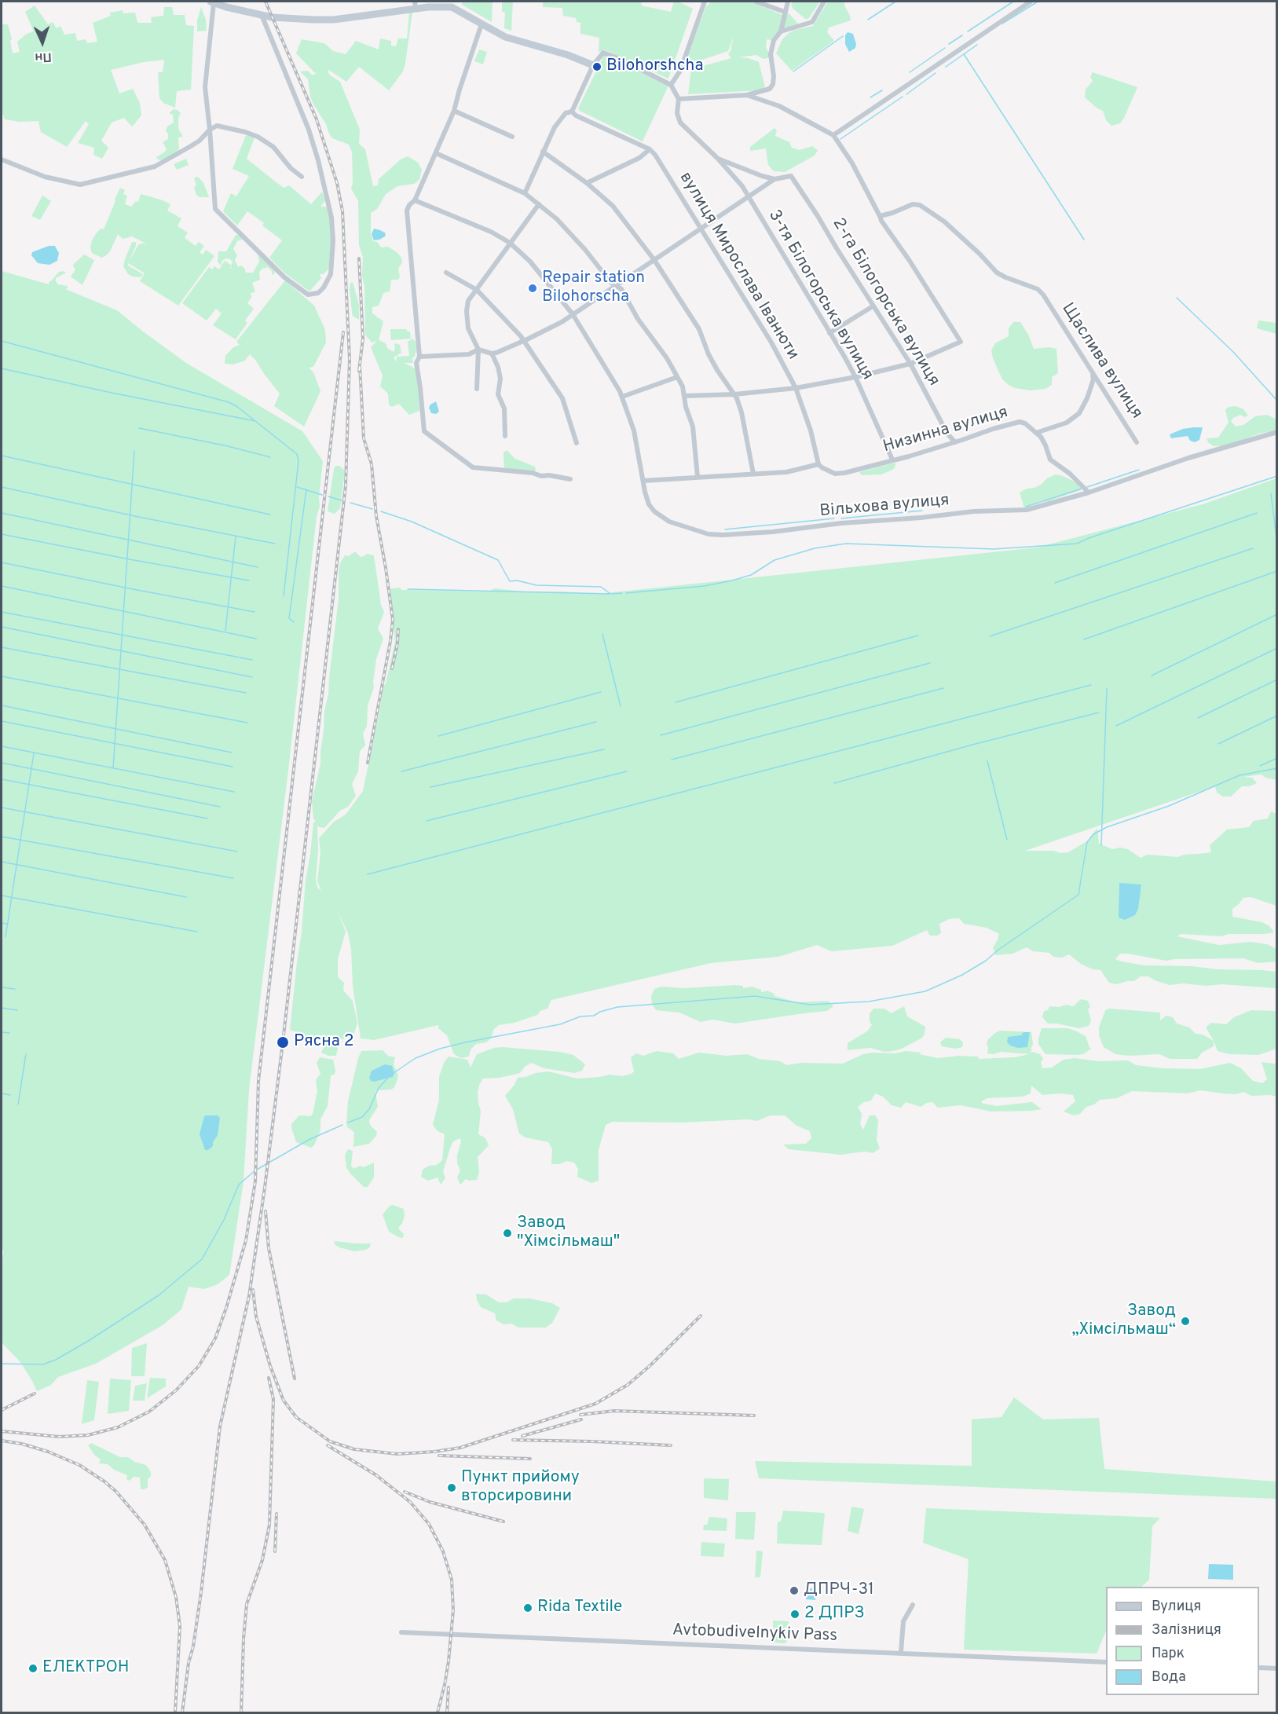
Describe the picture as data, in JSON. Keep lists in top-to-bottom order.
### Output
{
  "streets": {
    "street": [
      "вулиця Мирослава Іванюти",
      "3-тя Білогорська вулиця",
      "2-га Білогорська вулиця",
      "Щаслива вулиця",
      "Низинна вулиця",
      "Вільхова вулиця",
      "Avtobudivelnykiv Pass"
    ]
  },
  "crossings": [
    ["вулиця Мирослава Іванюти", "Низинна вулиця"],
    ["3-тя Білогорська вулиця", "Низинна вулиця"],
    ["2-га Білогорська вулиця", "Низинна вулиця"]
  ],
  "places": [
    "Bilohorshcha",
    "Repair station Bilohorscha",
    "Рясна 2",
    "Завод \"Хімсільмаш\"",
    "Завод „Хімсільмаш“",
    "Пункт прийому вторсировини",
    "ДПРЧ-31",
    "Rida Textile",
    "2 ДПРЗ",
    "ЕЛЕКТРОН"
  ],
  "legend": [
    "Вулиця",
    "Залізниця",
    "Парк",
    "Вода"
  ],
  "north": "bottom"
}
